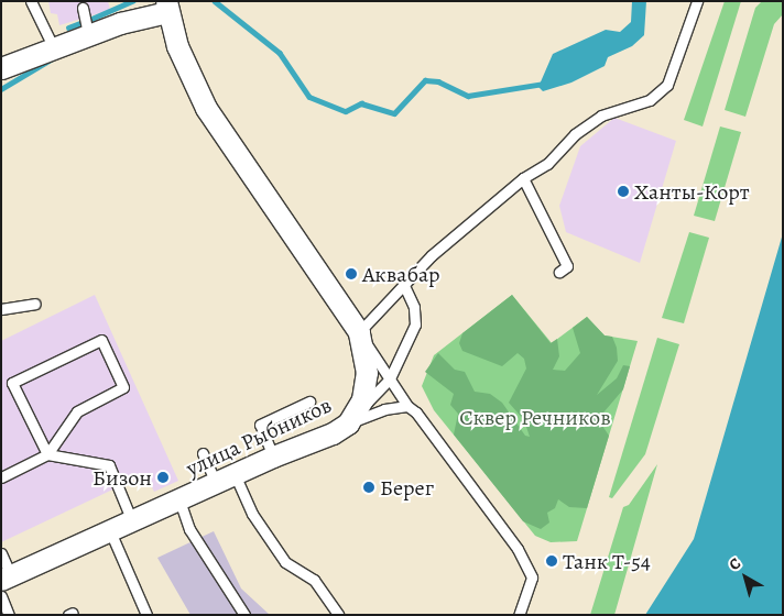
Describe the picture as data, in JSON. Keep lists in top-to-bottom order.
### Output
{
  "streets": {
    "street": ["улица Рыбников"]
  },
  "parks": ["Сквер Речников"],
  "places": [
    "Ханты-Корт",
    "Аквабар",
    "Бизон",
    "Берег",
    "Танк Т-54"
  ],
  "north": "top left"
}
